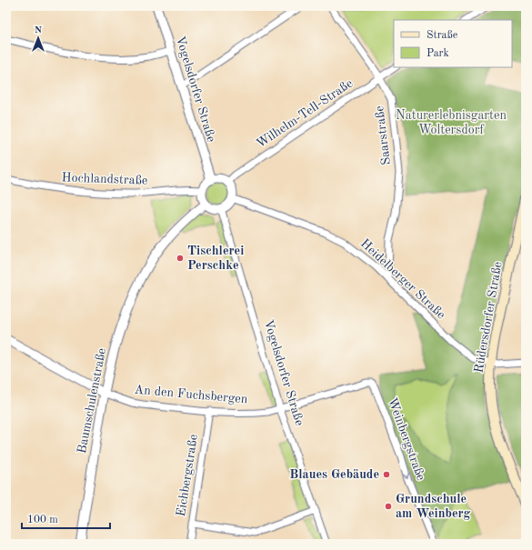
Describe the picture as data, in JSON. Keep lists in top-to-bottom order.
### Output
{
  "streets": {
    "main road": ["Rüdersdorfer Straße"],
    "street": [
      "Vogelsdorfer Straße",
      "Wilhelm-Tell-Straße",
      "Saarstraße",
      "Hochlandstraße",
      "Heidelberger Straße",
      "An den Fuchsbergen",
      "Baumschulenstraße",
      "Weinbergstraße",
      "Eichbergstraße"
    ]
  },
  "crossings": [
    ["Vogelsdorfer Straße", "Wilhelm-Tell-Straße"],
    ["Vogelsdorfer Straße", "Hochlandstraße"],
    ["Vogelsdorfer Straße", "Heidelberger Straße"],
    ["Vogelsdorfer Straße", "An den Fuchsbergen"],
    ["Vogelsdorfer Straße", "Baumschulenstraße"],
    ["Wilhelm-Tell-Straße", "Saarstraße"],
    ["Wilhelm-Tell-Straße", "Hochlandstraße"],
    ["Wilhelm-Tell-Straße", "Heidelberger Straße"],
    ["Wilhelm-Tell-Straße", "Baumschulenstraße"],
    ["Saarstraße", "Heidelberger Straße"],
    ["Hochlandstraße", "Heidelberger Straße"],
    ["Hochlandstraße", "Baumschulenstraße"],
    ["Heidelberger Straße", "Rüdersdorfer Straße"],
    ["Heidelberger Straße", "Baumschulenstraße"],
    ["An den Fuchsbergen", "Baumschulenstraße"],
    ["An den Fuchsbergen", "Weinbergstraße"],
    ["An den Fuchsbergen", "Eichbergstraße"]
  ],
  "one_way": ["Weinbergstraße"],
  "parks": ["Naturerlebnisgarten Woltersdorf"],
  "places": ["Tischlerei Perschke", "Blaues Gebäude", "Grundschule am Weinberg"],
  "legend": ["Straße", "Park"],
  "scale_bar": "100 m",
  "north": "top"
}
